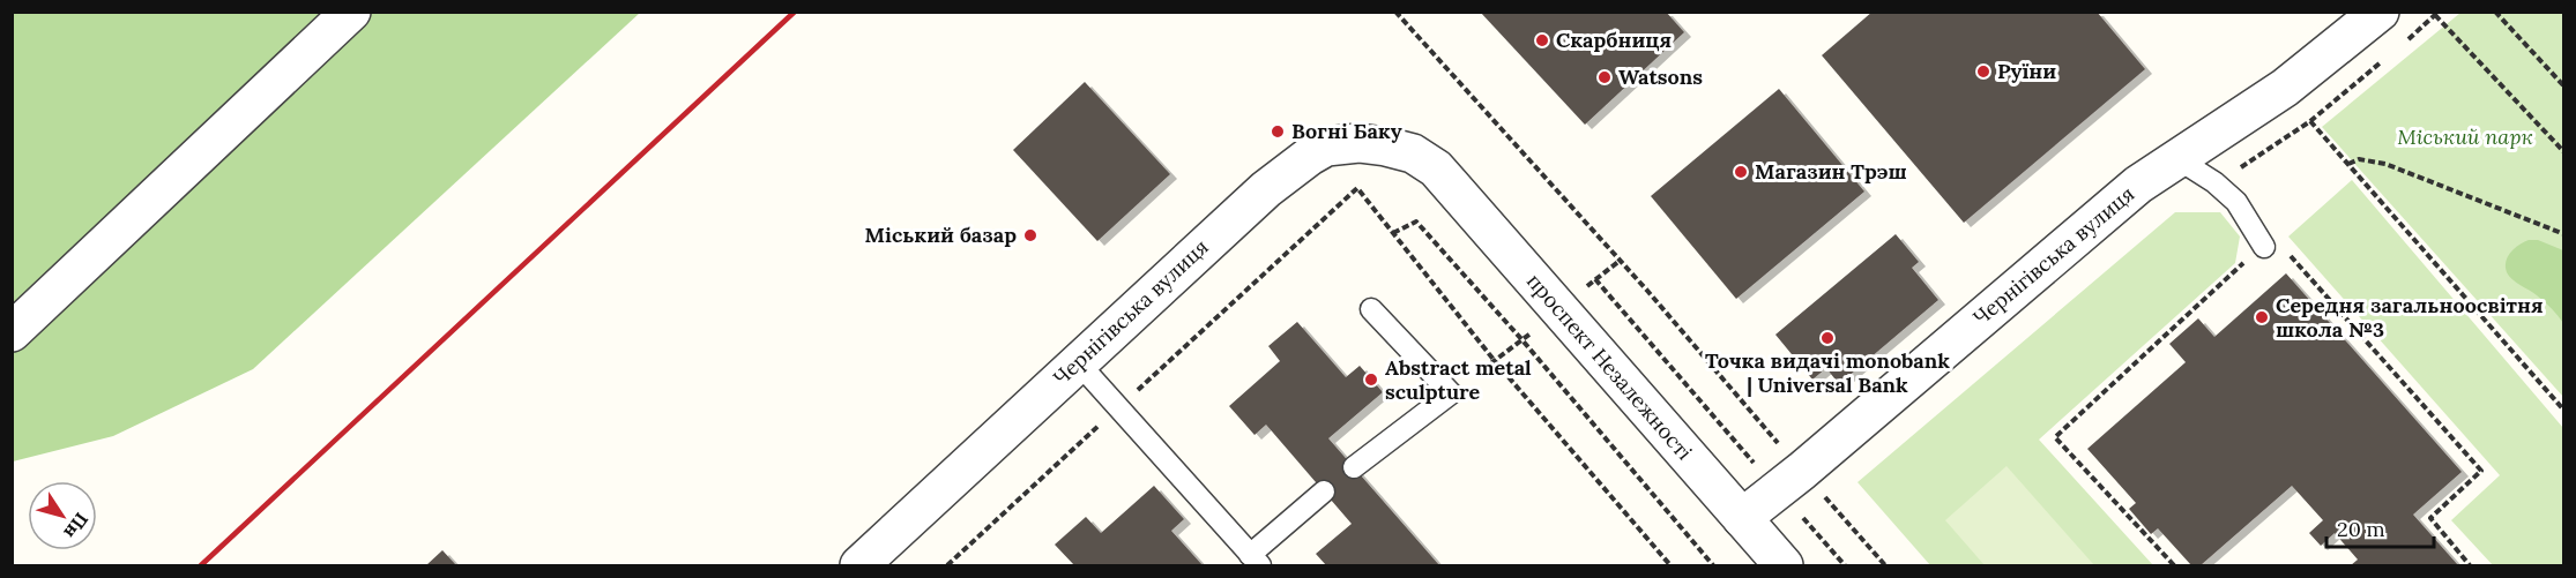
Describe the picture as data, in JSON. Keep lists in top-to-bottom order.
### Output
{
  "streets": {
    "street": ["Чернігівська вулиця", "проспект Незалежності"]
  },
  "crossings": [
    ["Чернігівська вулиця", "проспект Незалежності"]
  ],
  "parks": ["Міський парк"],
  "places": [
    "Скарбниця",
    "Руїни",
    "Watsons",
    "Вогні Баку",
    "Магазин Трэш",
    "Міський базар",
    "Середня загальноосвітня школа №3",
    "Точка видачі monobank | Universal Bank",
    "Abstract metal sculpture"
  ],
  "scale_bar": "20 m",
  "north": "bottom right"
}
